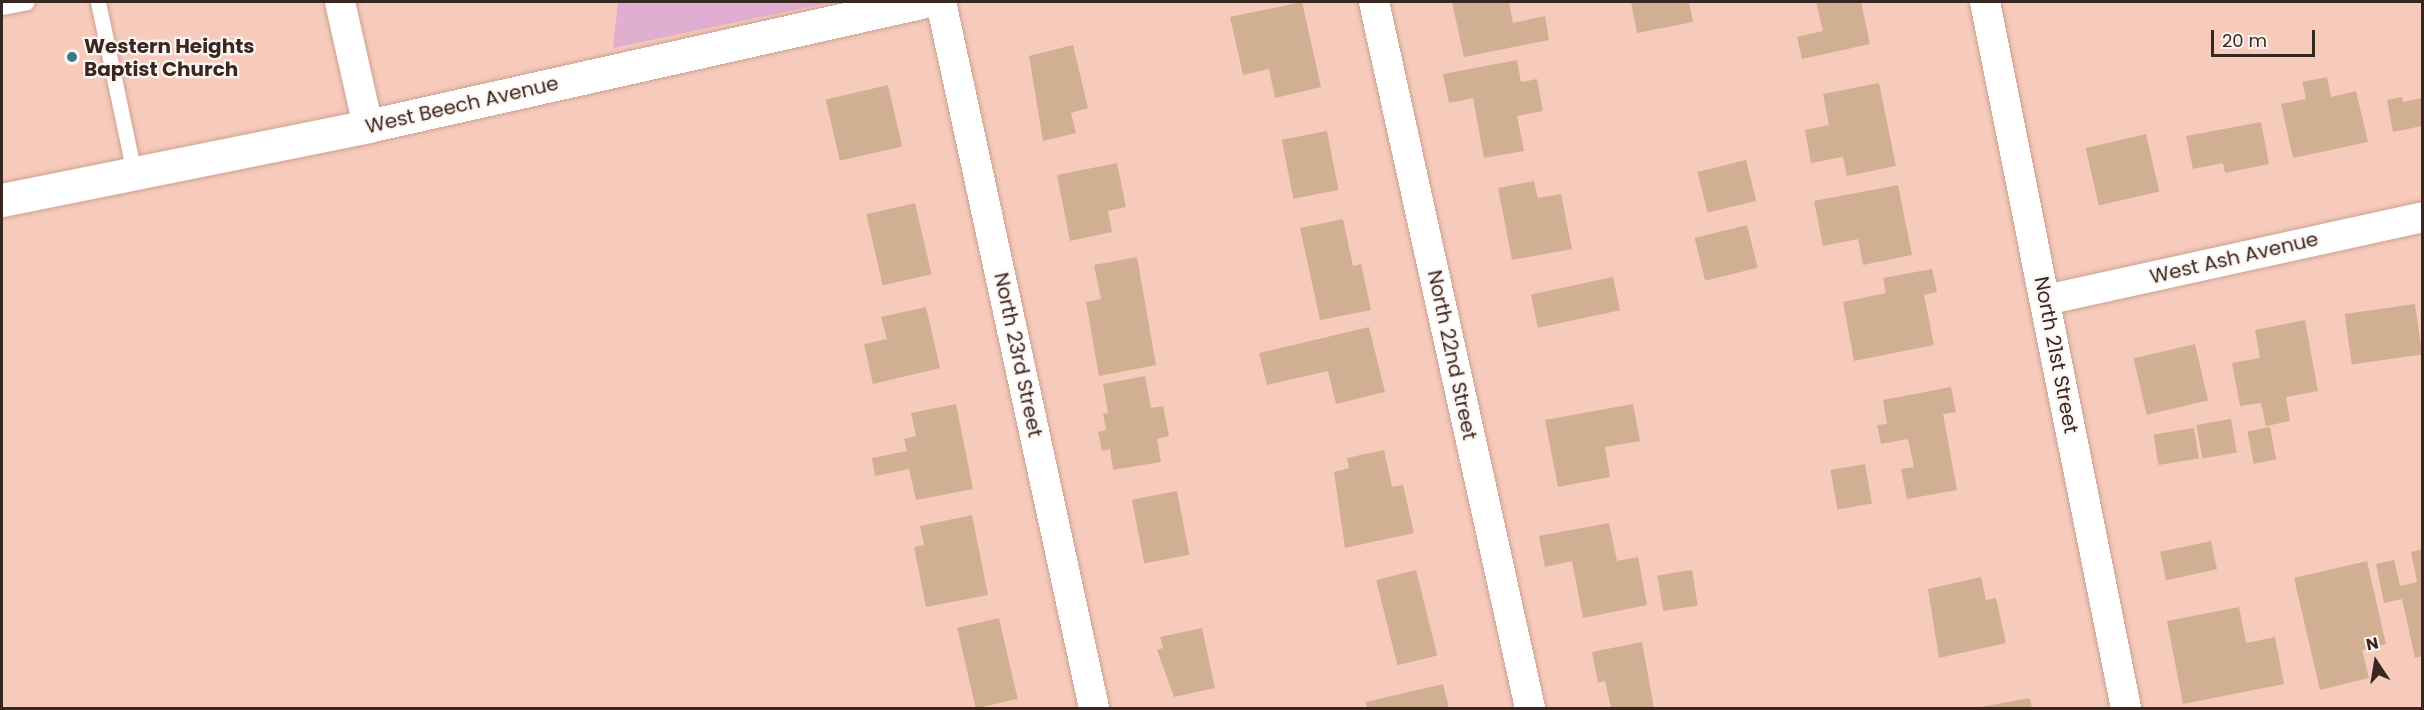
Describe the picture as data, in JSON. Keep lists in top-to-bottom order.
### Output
{
  "streets": {
    "main road": ["West Beech Avenue"],
    "street": [
      "West Ash Avenue",
      "North 23rd Street",
      "North 22nd Street",
      "North 21st Street"
    ]
  },
  "crossings": [
    ["West Ash Avenue", "North 21st Street"]
  ],
  "places": ["Western Heights Baptist Church"],
  "scale_bar": "20 m",
  "north": "top"
}
